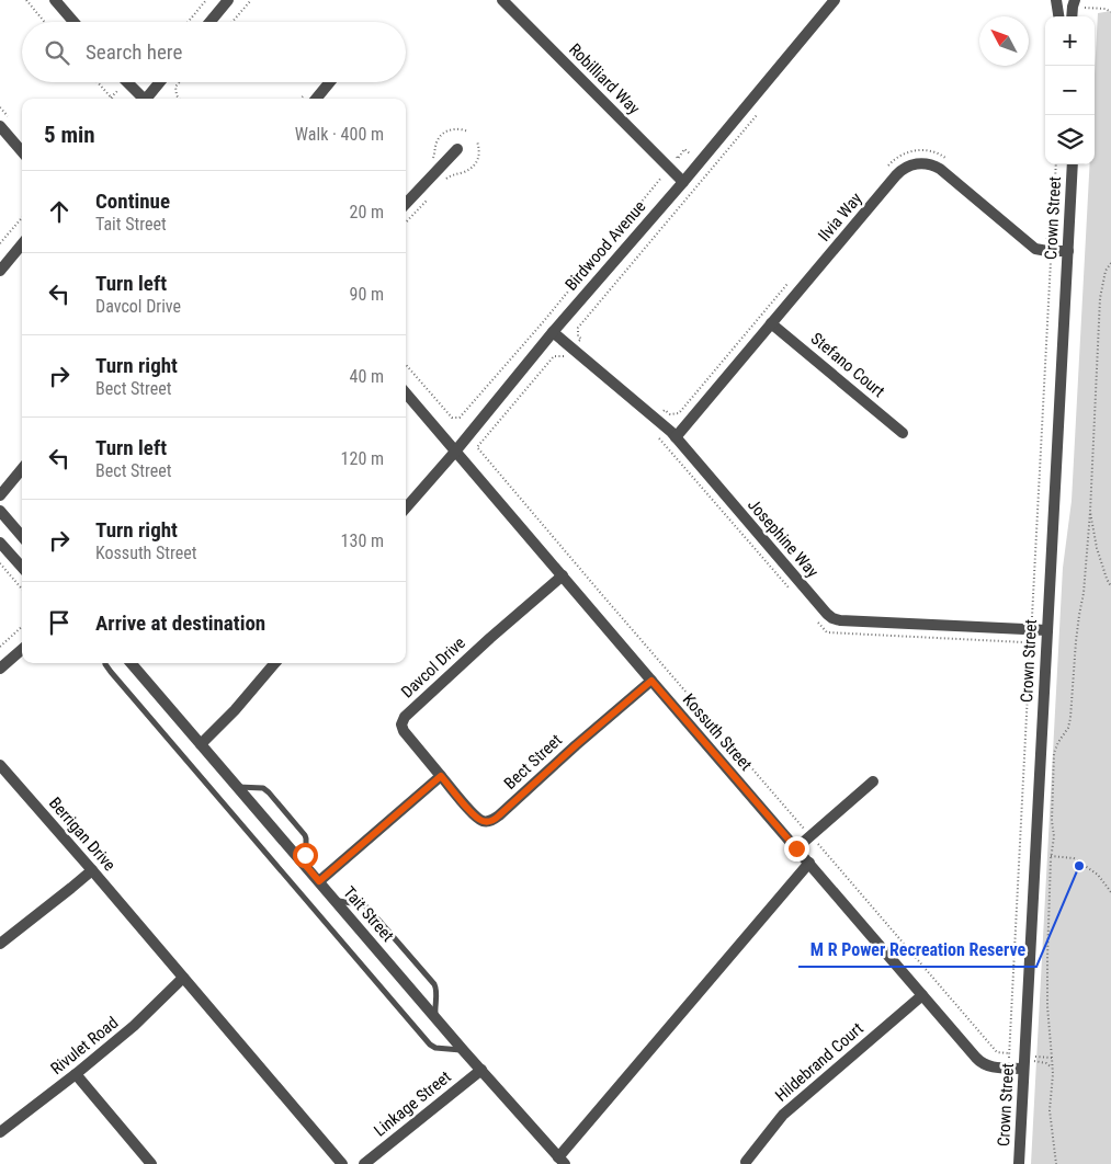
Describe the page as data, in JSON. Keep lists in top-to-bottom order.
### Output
{
  "streets": {
    "street": [
      "Robilliard Way",
      "Ilvia Way",
      "Crown Street",
      "Birdwood Avenue",
      "Stefano Court",
      "Josephine Way",
      "Davcol Drive",
      "Kossuth Street",
      "Bect Street",
      "Berrigan Drive",
      "Tait Street",
      "Rivulet Road",
      "Hildebrand Court",
      "Linkage Street"
    ]
  },
  "crossings": [
    ["Robilliard Way", "Birdwood Avenue"],
    ["Ilvia Way", "Crown Street"],
    ["Ilvia Way", "Stefano Court"],
    ["Ilvia Way", "Josephine Way"],
    ["Crown Street", "Josephine Way"],
    ["Crown Street", "Kossuth Street"],
    ["Birdwood Avenue", "Josephine Way"],
    ["Birdwood Avenue", "Kossuth Street"],
    ["Davcol Drive", "Kossuth Street"],
    ["Davcol Drive", "Bect Street"],
    ["Kossuth Street", "Bect Street"],
    ["Kossuth Street", "Hildebrand Court"],
    ["Berrigan Drive", "Rivulet Road"],
    ["Tait Street", "Linkage Street"]
  ],
  "places": ["M R Power Recreation Reserve"],
  "north": "top left",
  "page": {
    "map_buttons": ["+", "−"],
    "search": "Search here",
    "heading": ["5 min", "Walk · 400 m"],
    "list": [
      ["Continue", "Tait Street", "20 m"],
      ["Turn left", "Davcol Drive", "90 m"],
      ["Turn right", "Bect Street", "40 m"],
      ["Turn left", "Bect Street", "120 m"],
      ["Turn right", "Kossuth Street", "130 m"],
      "Arrive at destination"
    ]
  }
}
